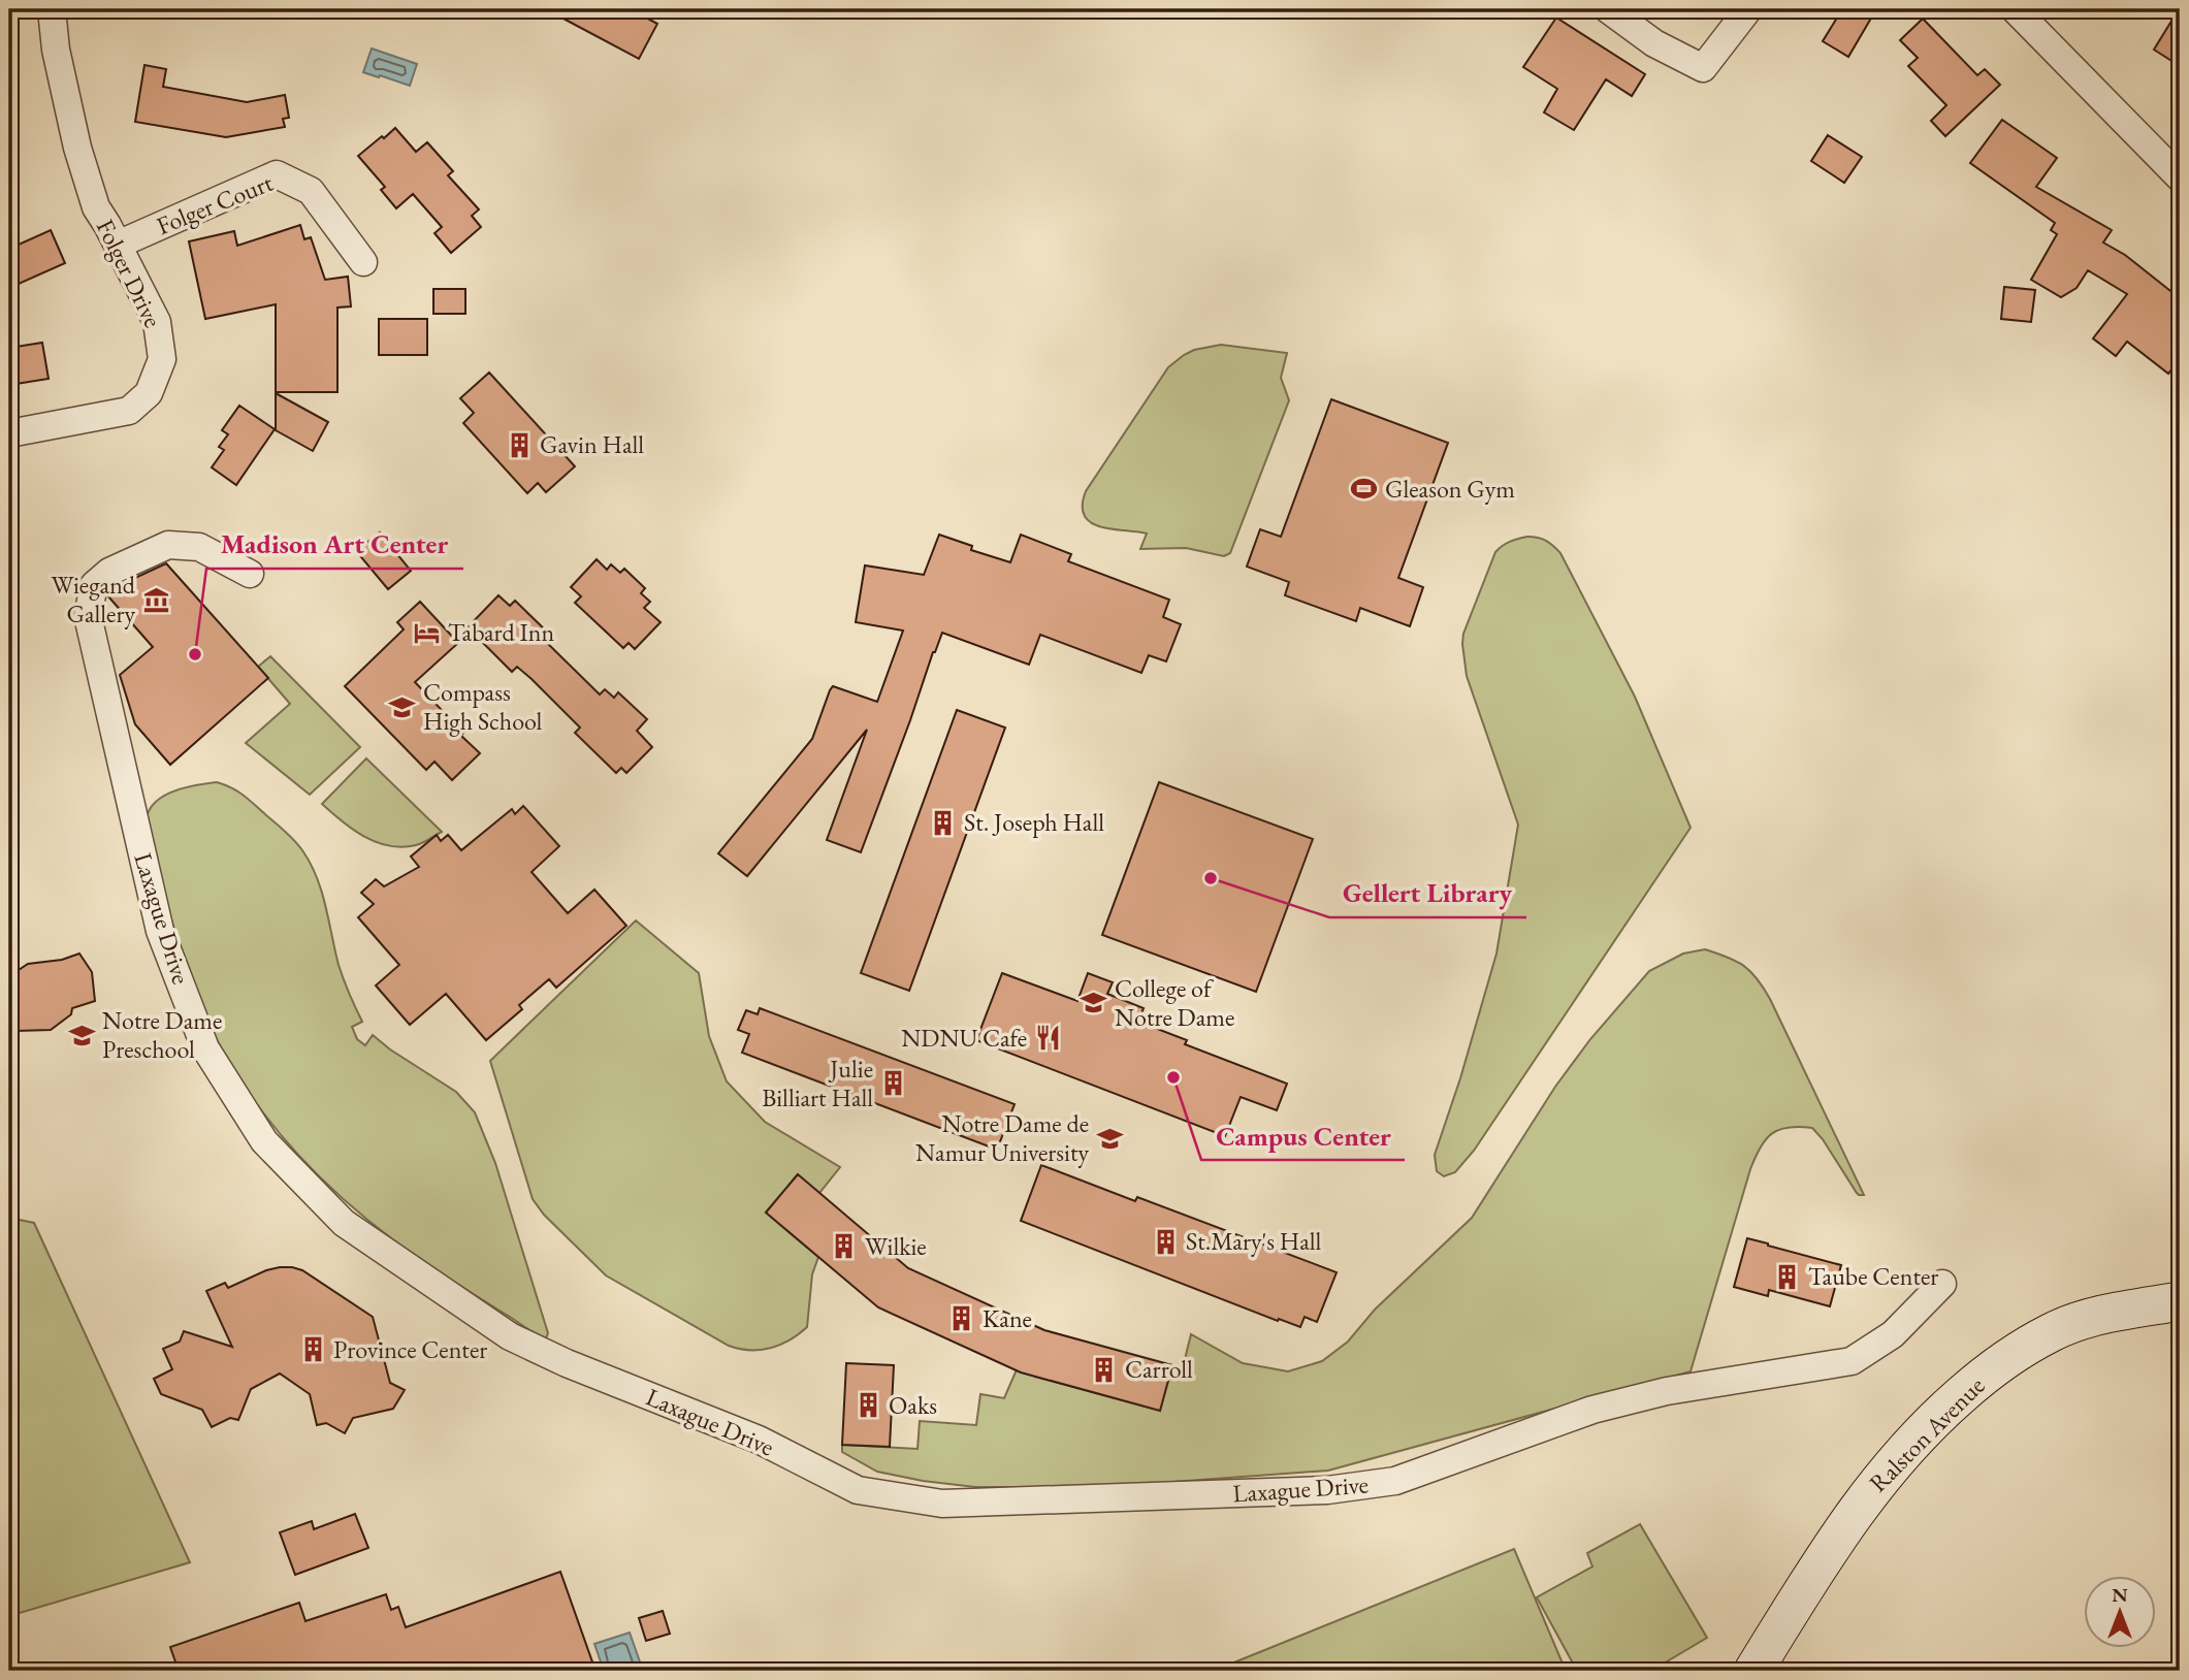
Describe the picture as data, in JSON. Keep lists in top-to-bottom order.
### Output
{
  "streets": {
    "main road": ["Ralston Avenue"],
    "street": ["Folger Court", "Folger Drive", "Laxague Drive"]
  },
  "crossings": [
    ["Folger Court", "Folger Drive"]
  ],
  "places": {
    "building": [
      "Gavin Hall",
      "St. Joseph Hall",
      "Julie Billiart Hall",
      "St.Mary's Hall",
      "Wilkie",
      "Taube Center",
      "Kane",
      "Province Center",
      "Carroll",
      "Oaks"
    ],
    "sports": ["Gleason Gym"],
    "museum": ["Wiegand Gallery"],
    "hotel": ["Tabard Inn"],
    "other": ["Madison Art Center", "Gellert Library", "Campus Center"],
    "school or university": [
      "Compass High School",
      "College of Notre Dame",
      "Notre Dame Preschool",
      "Notre Dame de Namur University"
    ],
    "restaurant": ["NDNU Cafe"]
  },
  "north": "top"
}
